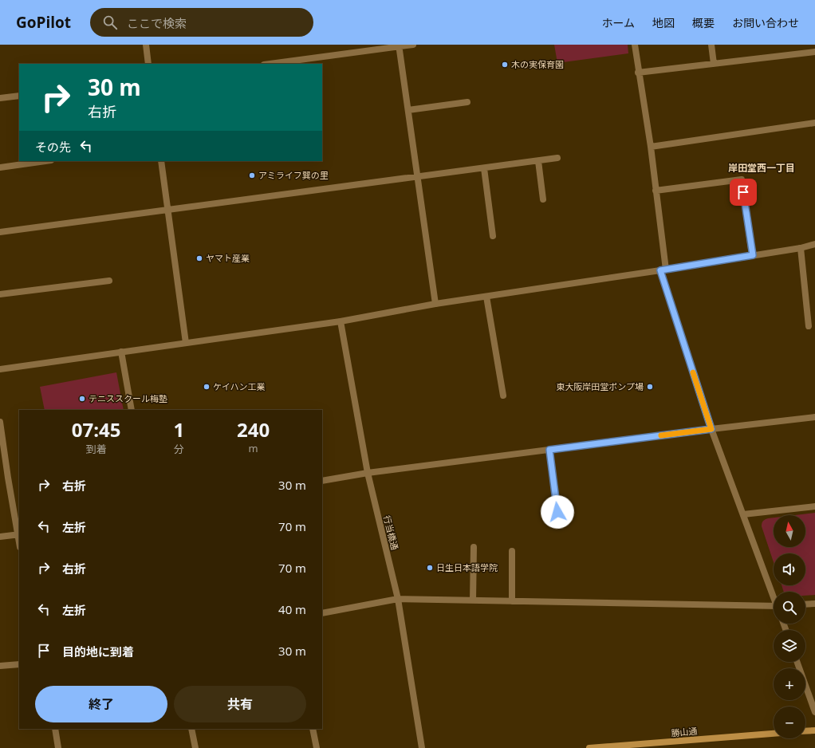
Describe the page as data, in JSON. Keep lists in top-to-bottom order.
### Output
{
  "streets": {
    "main road": ["勝山通"],
    "street": ["行当橋通"]
  },
  "districts": ["岸田堂西一丁目"],
  "places": [
    "木の実保育園",
    "アミライフ巽の里",
    "ヤマト産業",
    "ケイハン工業",
    "東大阪岸田堂ポンプ場",
    "テニススクール梅塾",
    "日生日本語学院"
  ],
  "north": "top",
  "page": {
    "header": "GoPilot",
    "search": "ここで検索",
    "nav": [
      "ホーム",
      "地図",
      "概要",
      "お問い合わせ"
    ],
    "turn": ["30 m", "右折"],
    "then": "その先",
    "eta": [
      "07:45",
      "到着",
      "1",
      "分",
      "240",
      "m"
    ],
    "list": [
      {
        "name": "右折",
        "value": "30 m"
      },
      {
        "name": "左折",
        "value": "70 m"
      },
      {
        "name": "右折",
        "value": "70 m"
      },
      {
        "name": "左折",
        "value": "40 m"
      },
      {
        "name": "目的地に到着",
        "value": "30 m"
      }
    ],
    "map_buttons": ["+", "−"],
    "buttons": ["終了", "共有"]
  }
}
